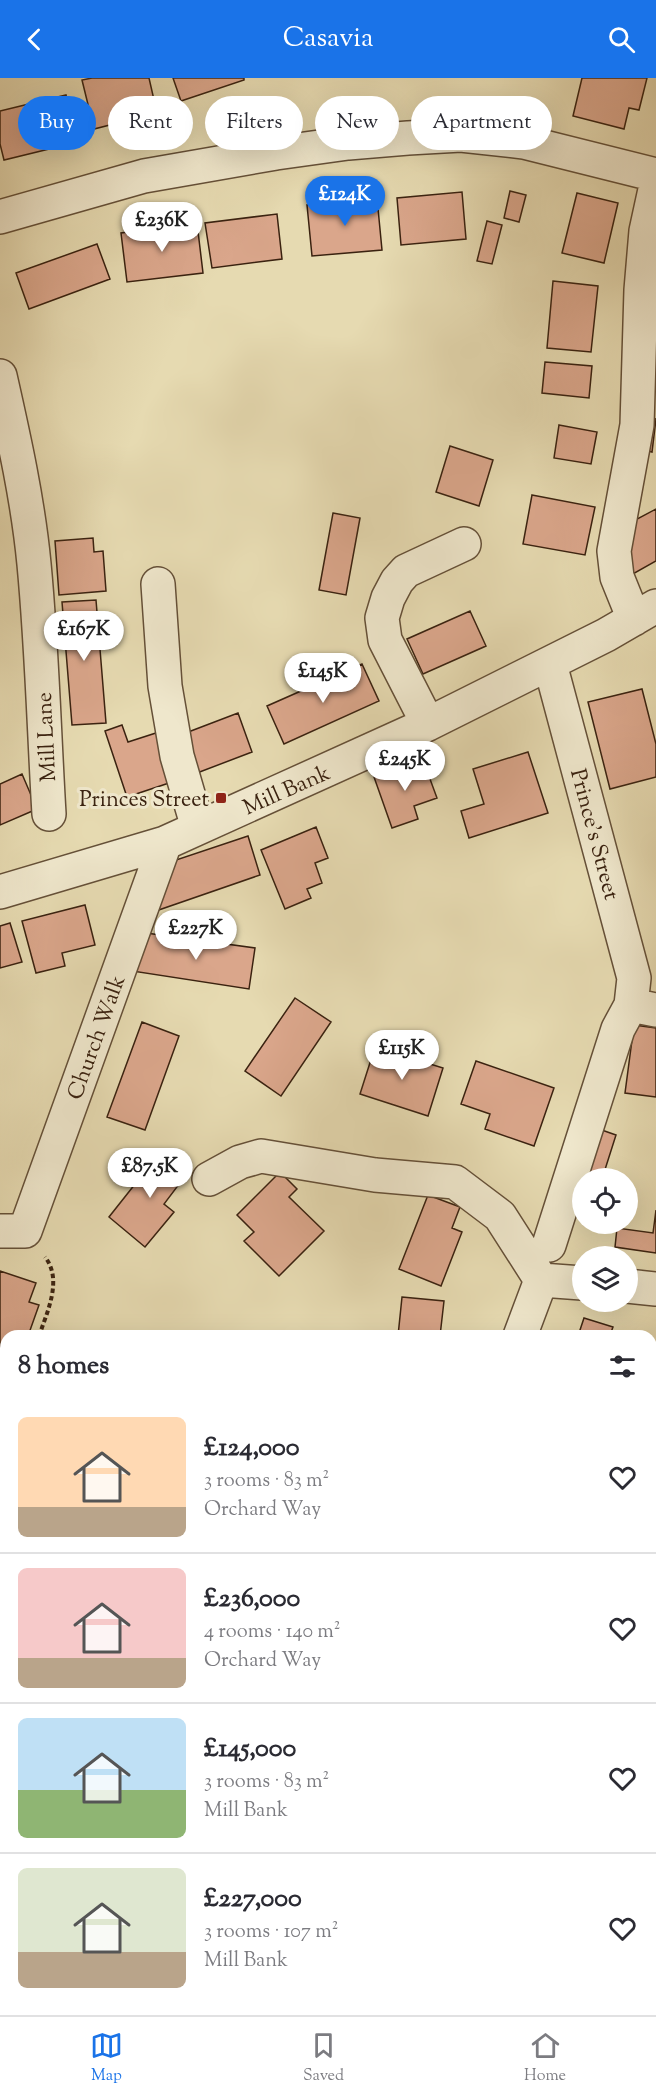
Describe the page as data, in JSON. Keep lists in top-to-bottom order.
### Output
{
  "streets": {
    "street": [
      "Mill Lane",
      "Mill Bank",
      "Prince's Street",
      "Church Walk"
    ]
  },
  "crossings": [
    ["Mill Bank", "Prince's Street"],
    ["Mill Bank", "Church Walk"]
  ],
  "places": {
    "transit": ["Princes Street"]
  },
  "page": {
    "header": "Casavia",
    "chip": [
      "Buy",
      "Rent",
      "Filters",
      "New",
      "Apartment"
    ],
    "price": [
      "£124K",
      "£236K",
      "£167K",
      "£145K",
      "£245K",
      "£227K",
      "£115K",
      "£87.5K"
    ],
    "heading": "8 homes",
    "list": [
      {
        "name": "£124,000",
        "note": "3 rooms · 83 m² · Orchard Way"
      },
      {
        "name": "£236,000",
        "note": "4 rooms · 140 m² · Orchard Way"
      },
      {
        "name": "£145,000",
        "note": "3 rooms · 83 m² · Mill Bank"
      },
      {
        "name": "£227,000",
        "note": "3 rooms · 107 m² · Mill Bank"
      }
    ],
    "tabs": ["Map", "Saved", "Home"]
  }
}
